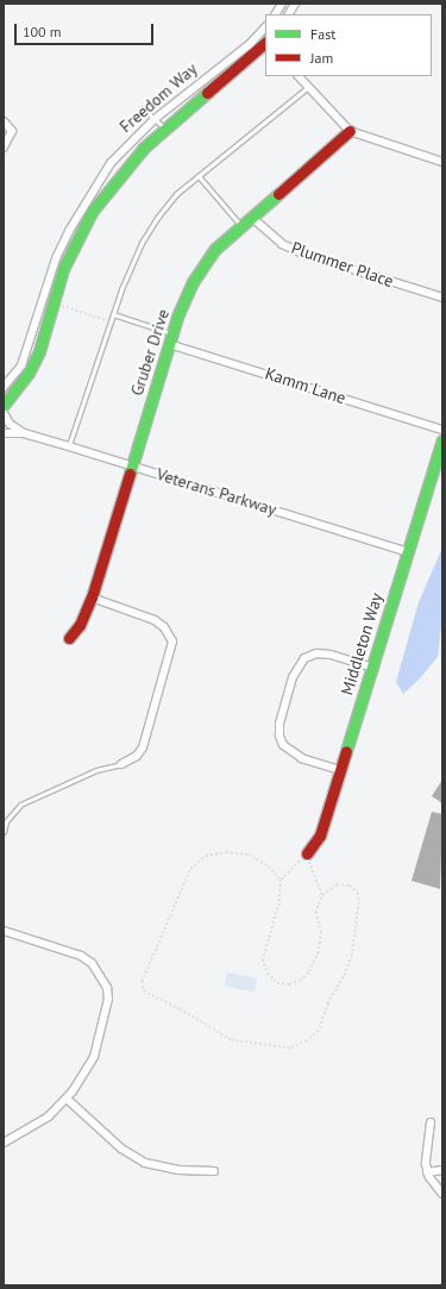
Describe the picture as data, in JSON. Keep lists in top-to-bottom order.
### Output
{
  "streets": {
    "street": [
      "Freedom Way",
      "Plummer Place",
      "Gruber Drive",
      "Kamm Lane",
      "Veterans Parkway",
      "Middleton Way"
    ]
  },
  "crossings": [
    ["Plummer Place", "Gruber Drive"],
    ["Gruber Drive", "Kamm Lane"],
    ["Gruber Drive", "Veterans Parkway"],
    ["Veterans Parkway", "Middleton Way"]
  ],
  "legend": ["Fast", "Jam"],
  "scale_bar": "100 m"
}
